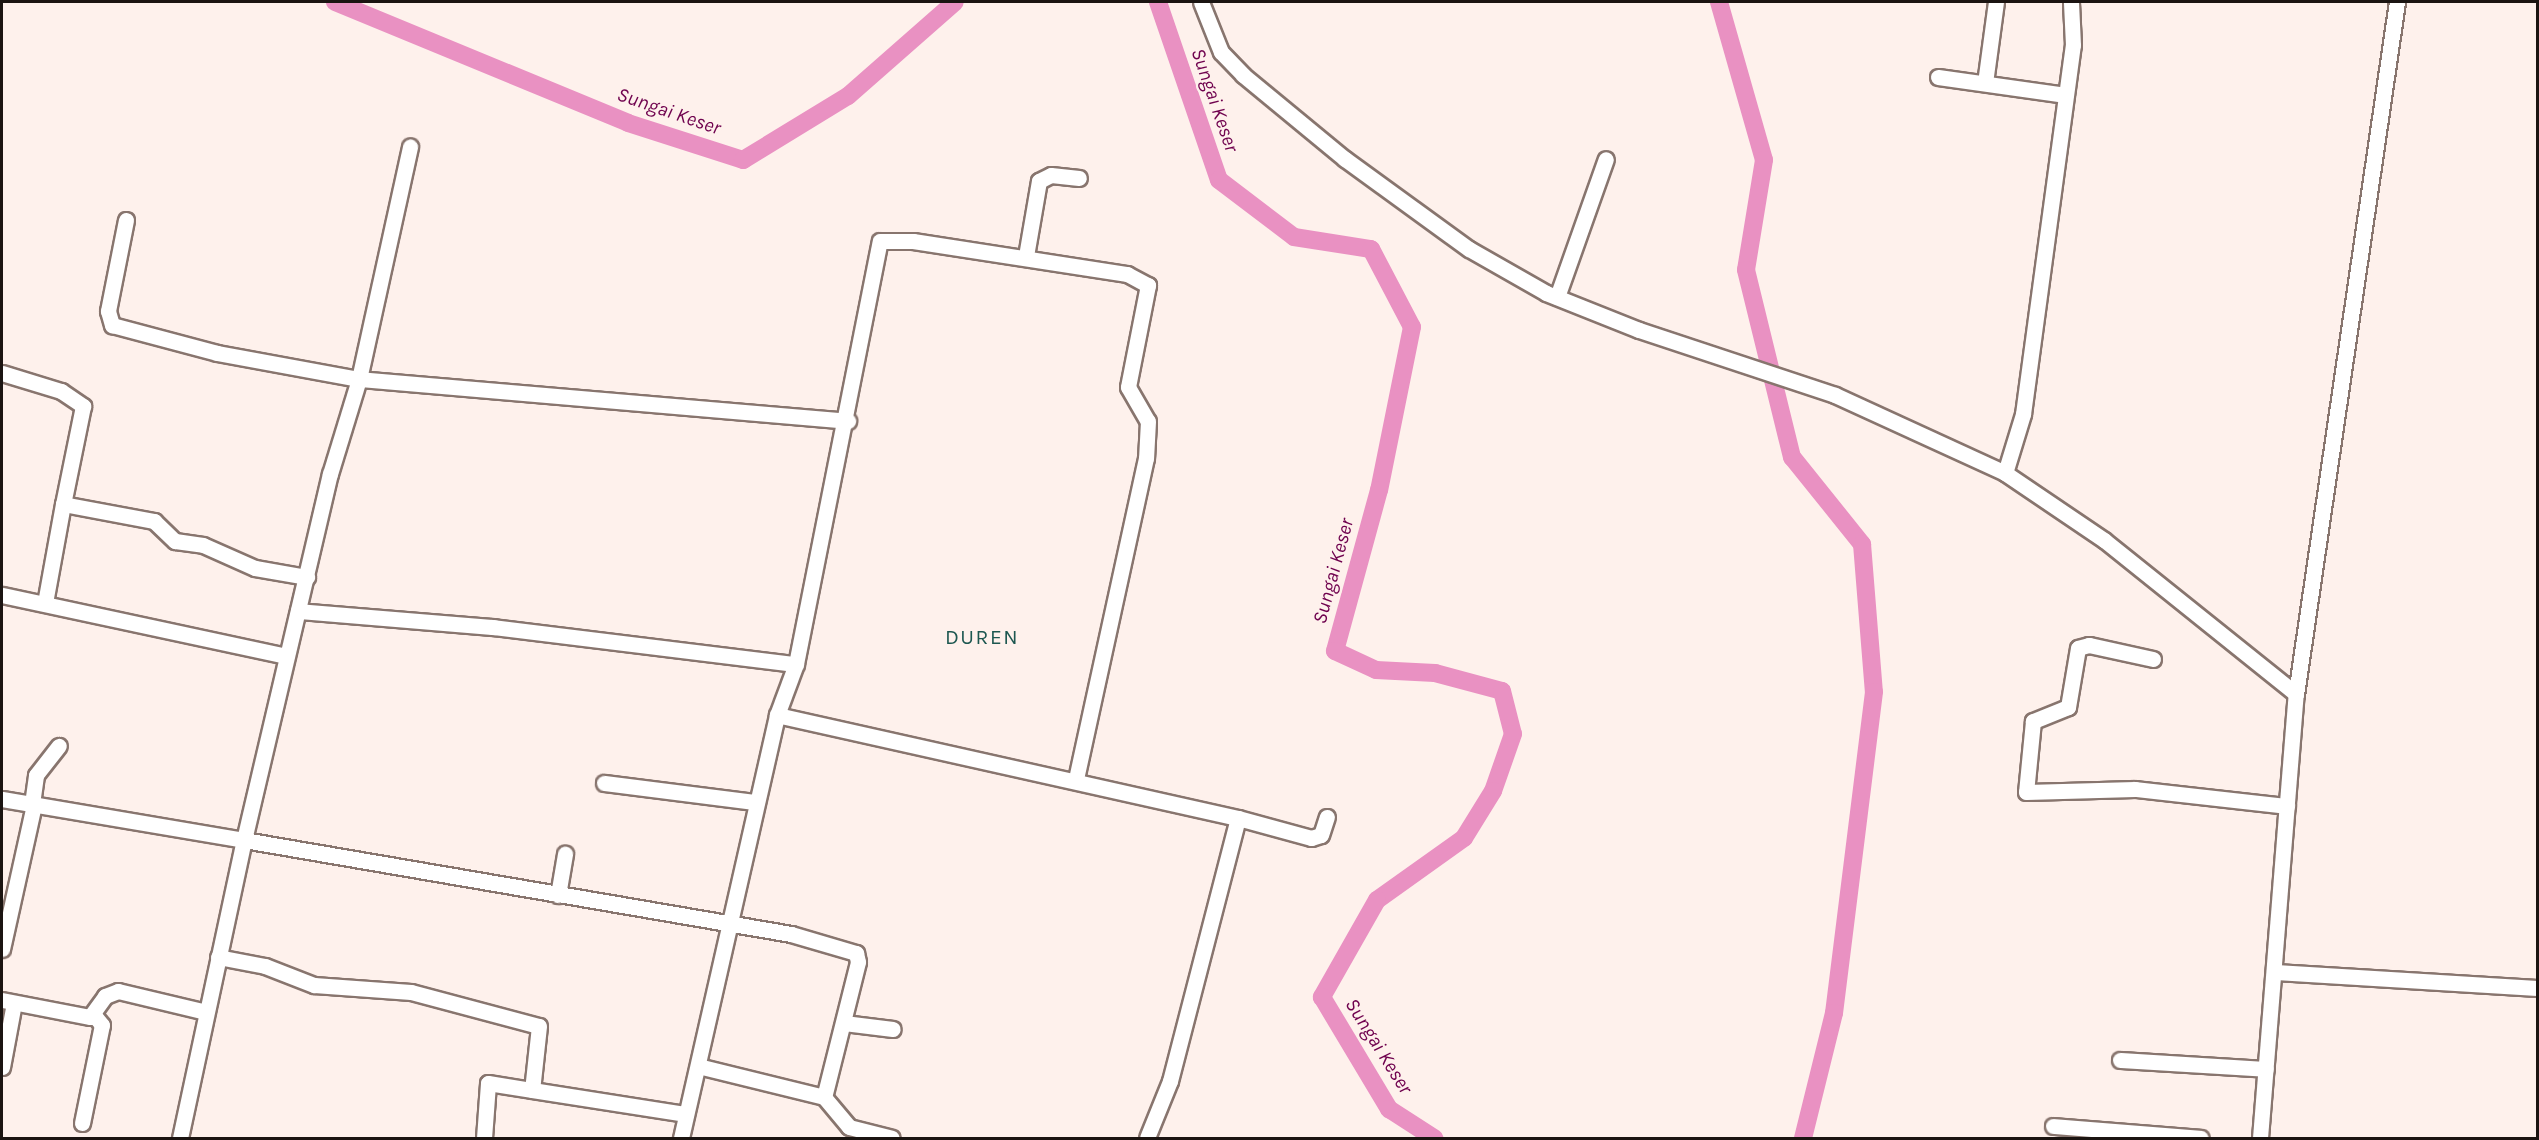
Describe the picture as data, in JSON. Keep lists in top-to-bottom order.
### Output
{
  "districts": ["DUREN"],
  "water": ["Sungai Keser"]
}
